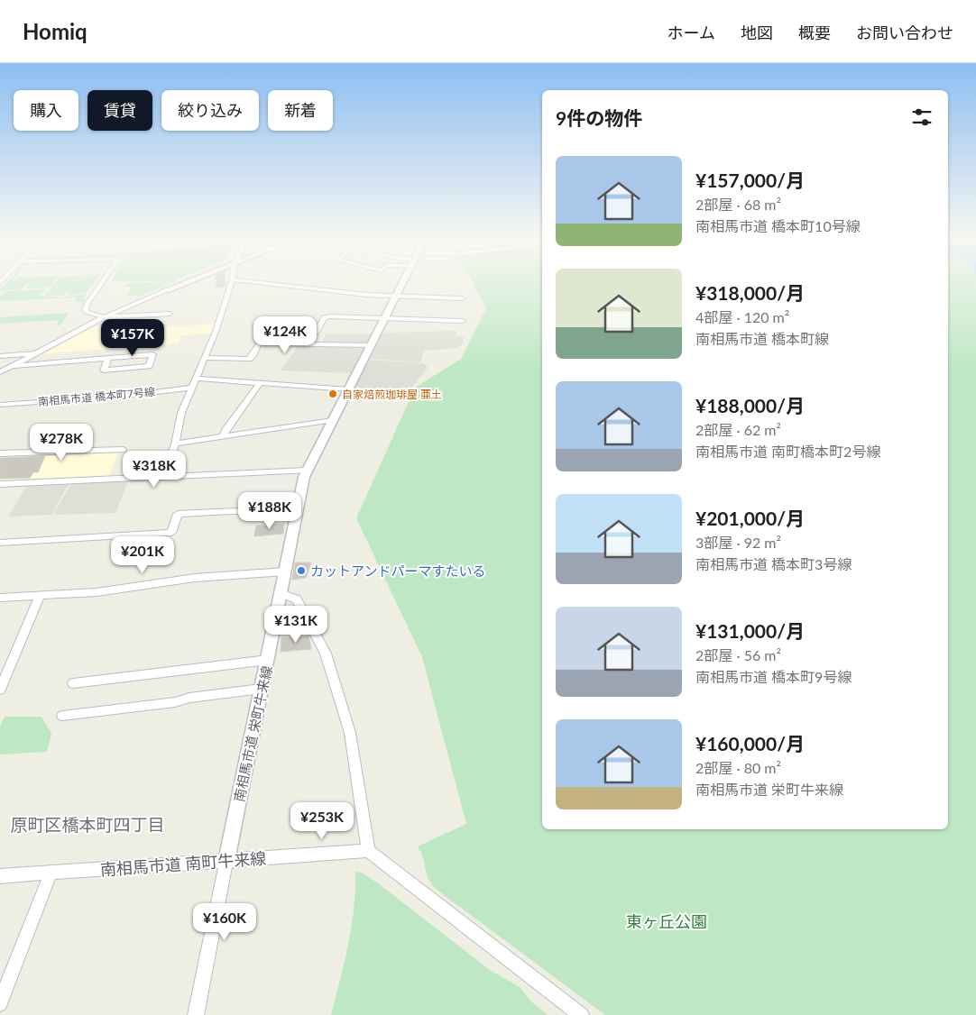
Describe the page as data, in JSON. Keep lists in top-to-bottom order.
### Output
{
  "streets": {
    "street": ["南相馬市道 橋本町7号線", "南相馬市道 栄町牛来線", "南相馬市道 南町牛来線"]
  },
  "crossings": [
    ["南相馬市道 栄町牛来線", "南相馬市道 南町牛来線"]
  ],
  "districts": ["原町区橋本町四丁目"],
  "parks": ["東ヶ丘公園"],
  "places": ["自家焙煎珈琲屋 亜土", "カットアンドパーマすたいる"],
  "page": {
    "header": "Homiq",
    "nav": [
      "ホーム",
      "地図",
      "概要",
      "お問い合わせ"
    ],
    "chip": [
      "購入",
      "賃貸",
      "絞り込み",
      "新着"
    ],
    "heading": "9件の物件",
    "list": [
      {
        "name": "¥157,000/月",
        "note": "2部屋 · 68 m² · 南相馬市道 橋本町10号線"
      },
      {
        "name": "¥318,000/月",
        "note": "4部屋 · 120 m² · 南相馬市道 橋本町線"
      },
      {
        "name": "¥188,000/月",
        "note": "2部屋 · 62 m² · 南相馬市道 南町橋本町2号線"
      },
      {
        "name": "¥201,000/月",
        "note": "3部屋 · 92 m² · 南相馬市道 橋本町3号線"
      },
      {
        "name": "¥131,000/月",
        "note": "2部屋 · 56 m² · 南相馬市道 橋本町9号線"
      },
      {
        "name": "¥160,000/月",
        "note": "2部屋 · 80 m² · 南相馬市道 栄町牛来線"
      }
    ],
    "price": [
      "¥124K",
      "¥157K",
      "¥278K",
      "¥318K",
      "¥188K",
      "¥201K",
      "¥131K",
      "¥253K",
      "¥160K"
    ]
  }
}
